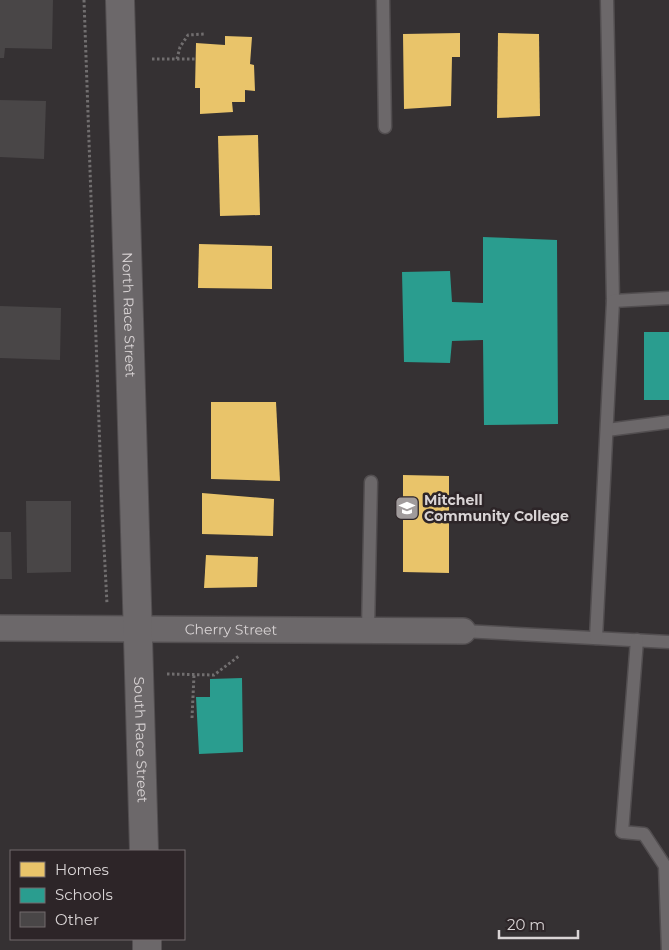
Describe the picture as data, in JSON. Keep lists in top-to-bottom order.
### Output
{
  "streets": {
    "street": ["North Race Street", "Cherry Street", "South Race Street"]
  },
  "crossings": [
    ["North Race Street", "Cherry Street"],
    ["North Race Street", "South Race Street"],
    ["Cherry Street", "South Race Street"]
  ],
  "places": {
    "school or university": ["Mitchell Community College"]
  },
  "legend": ["Homes", "Schools", "Other"],
  "scale_bar": "20 m"
}
